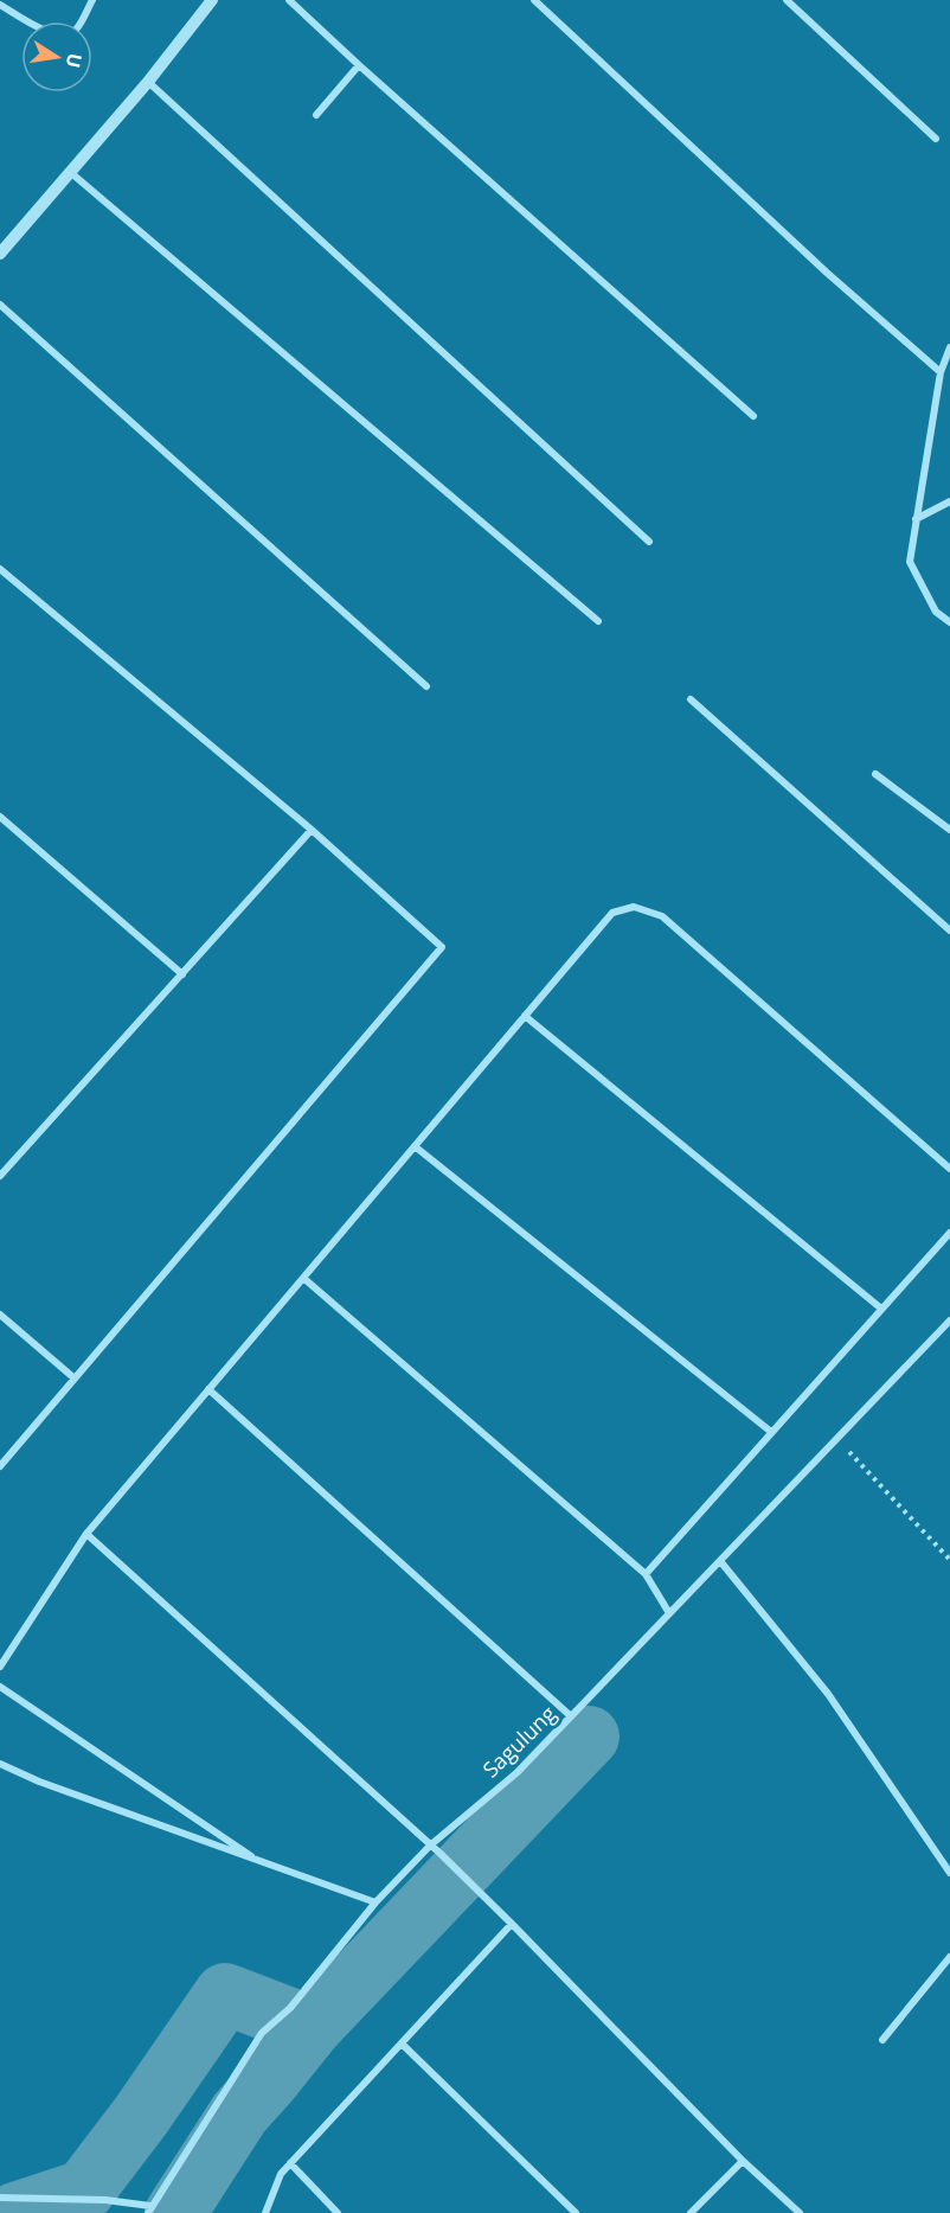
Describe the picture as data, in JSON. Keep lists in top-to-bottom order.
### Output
{
  "streets": {
    "street": ["Sagulung"]
  },
  "north": "right"
}
